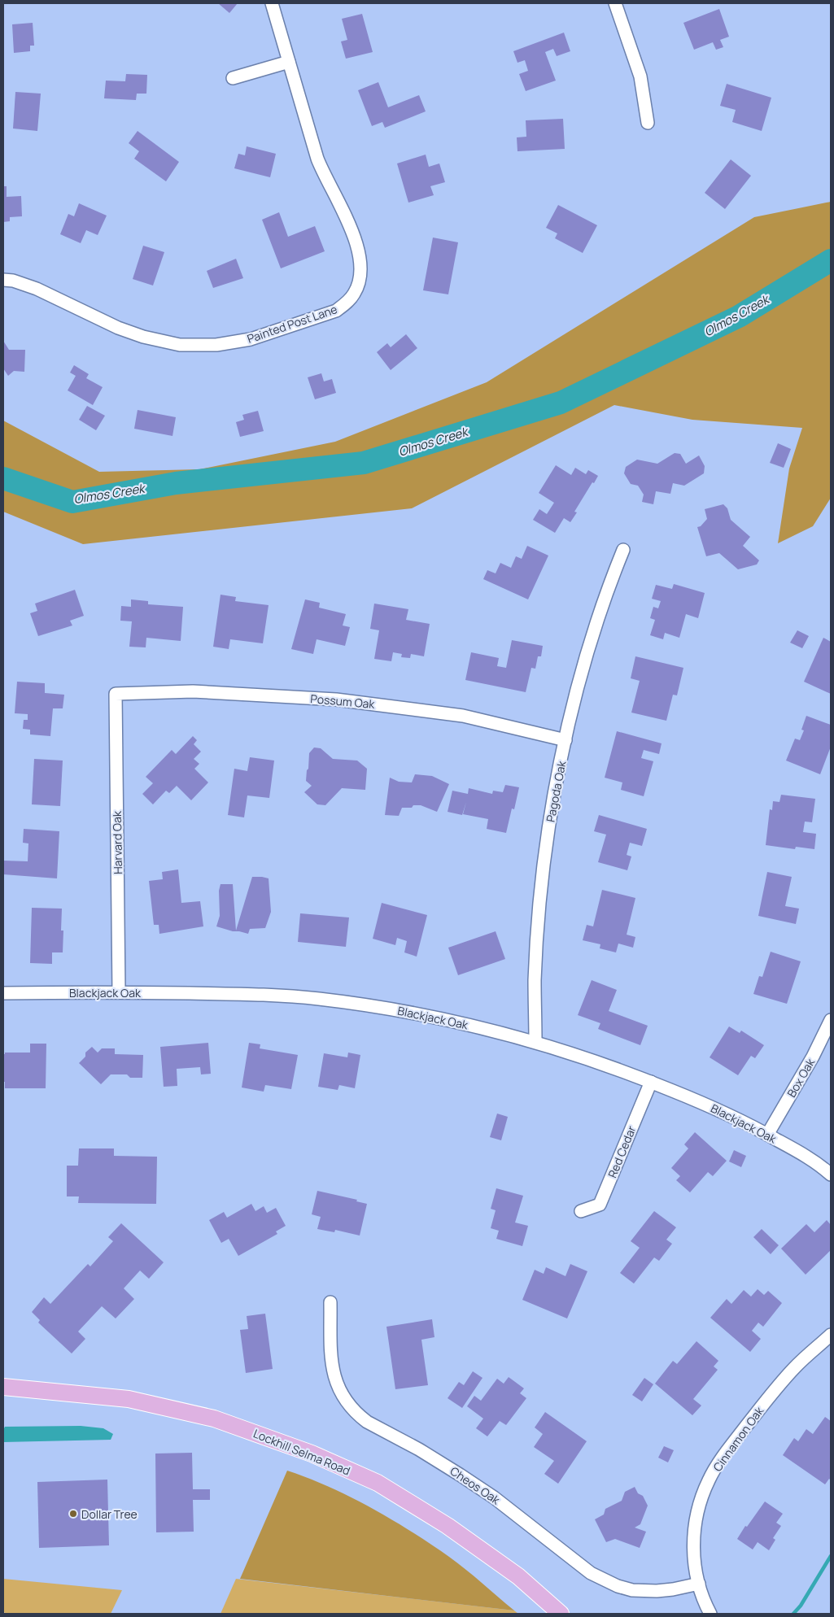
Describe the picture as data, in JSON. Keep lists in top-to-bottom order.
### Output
{
  "streets": {
    "main road": ["Lockhill Selma Road"],
    "street": [
      "Painted Post Lane",
      "Possum Oak",
      "Pagoda Oak",
      "Harvard Oak",
      "Blackjack Oak",
      "Box Oak",
      "Red Cedar",
      "Cinnamon Oak",
      "Cheos Oak"
    ]
  },
  "crossings": [
    ["Possum Oak", "Pagoda Oak"],
    ["Possum Oak", "Harvard Oak"],
    ["Pagoda Oak", "Blackjack Oak"],
    ["Harvard Oak", "Blackjack Oak"],
    ["Blackjack Oak", "Box Oak"],
    ["Blackjack Oak", "Red Cedar"],
    ["Cinnamon Oak", "Cheos Oak"]
  ],
  "water": ["Olmos Creek"],
  "places": ["Dollar Tree"]
}
